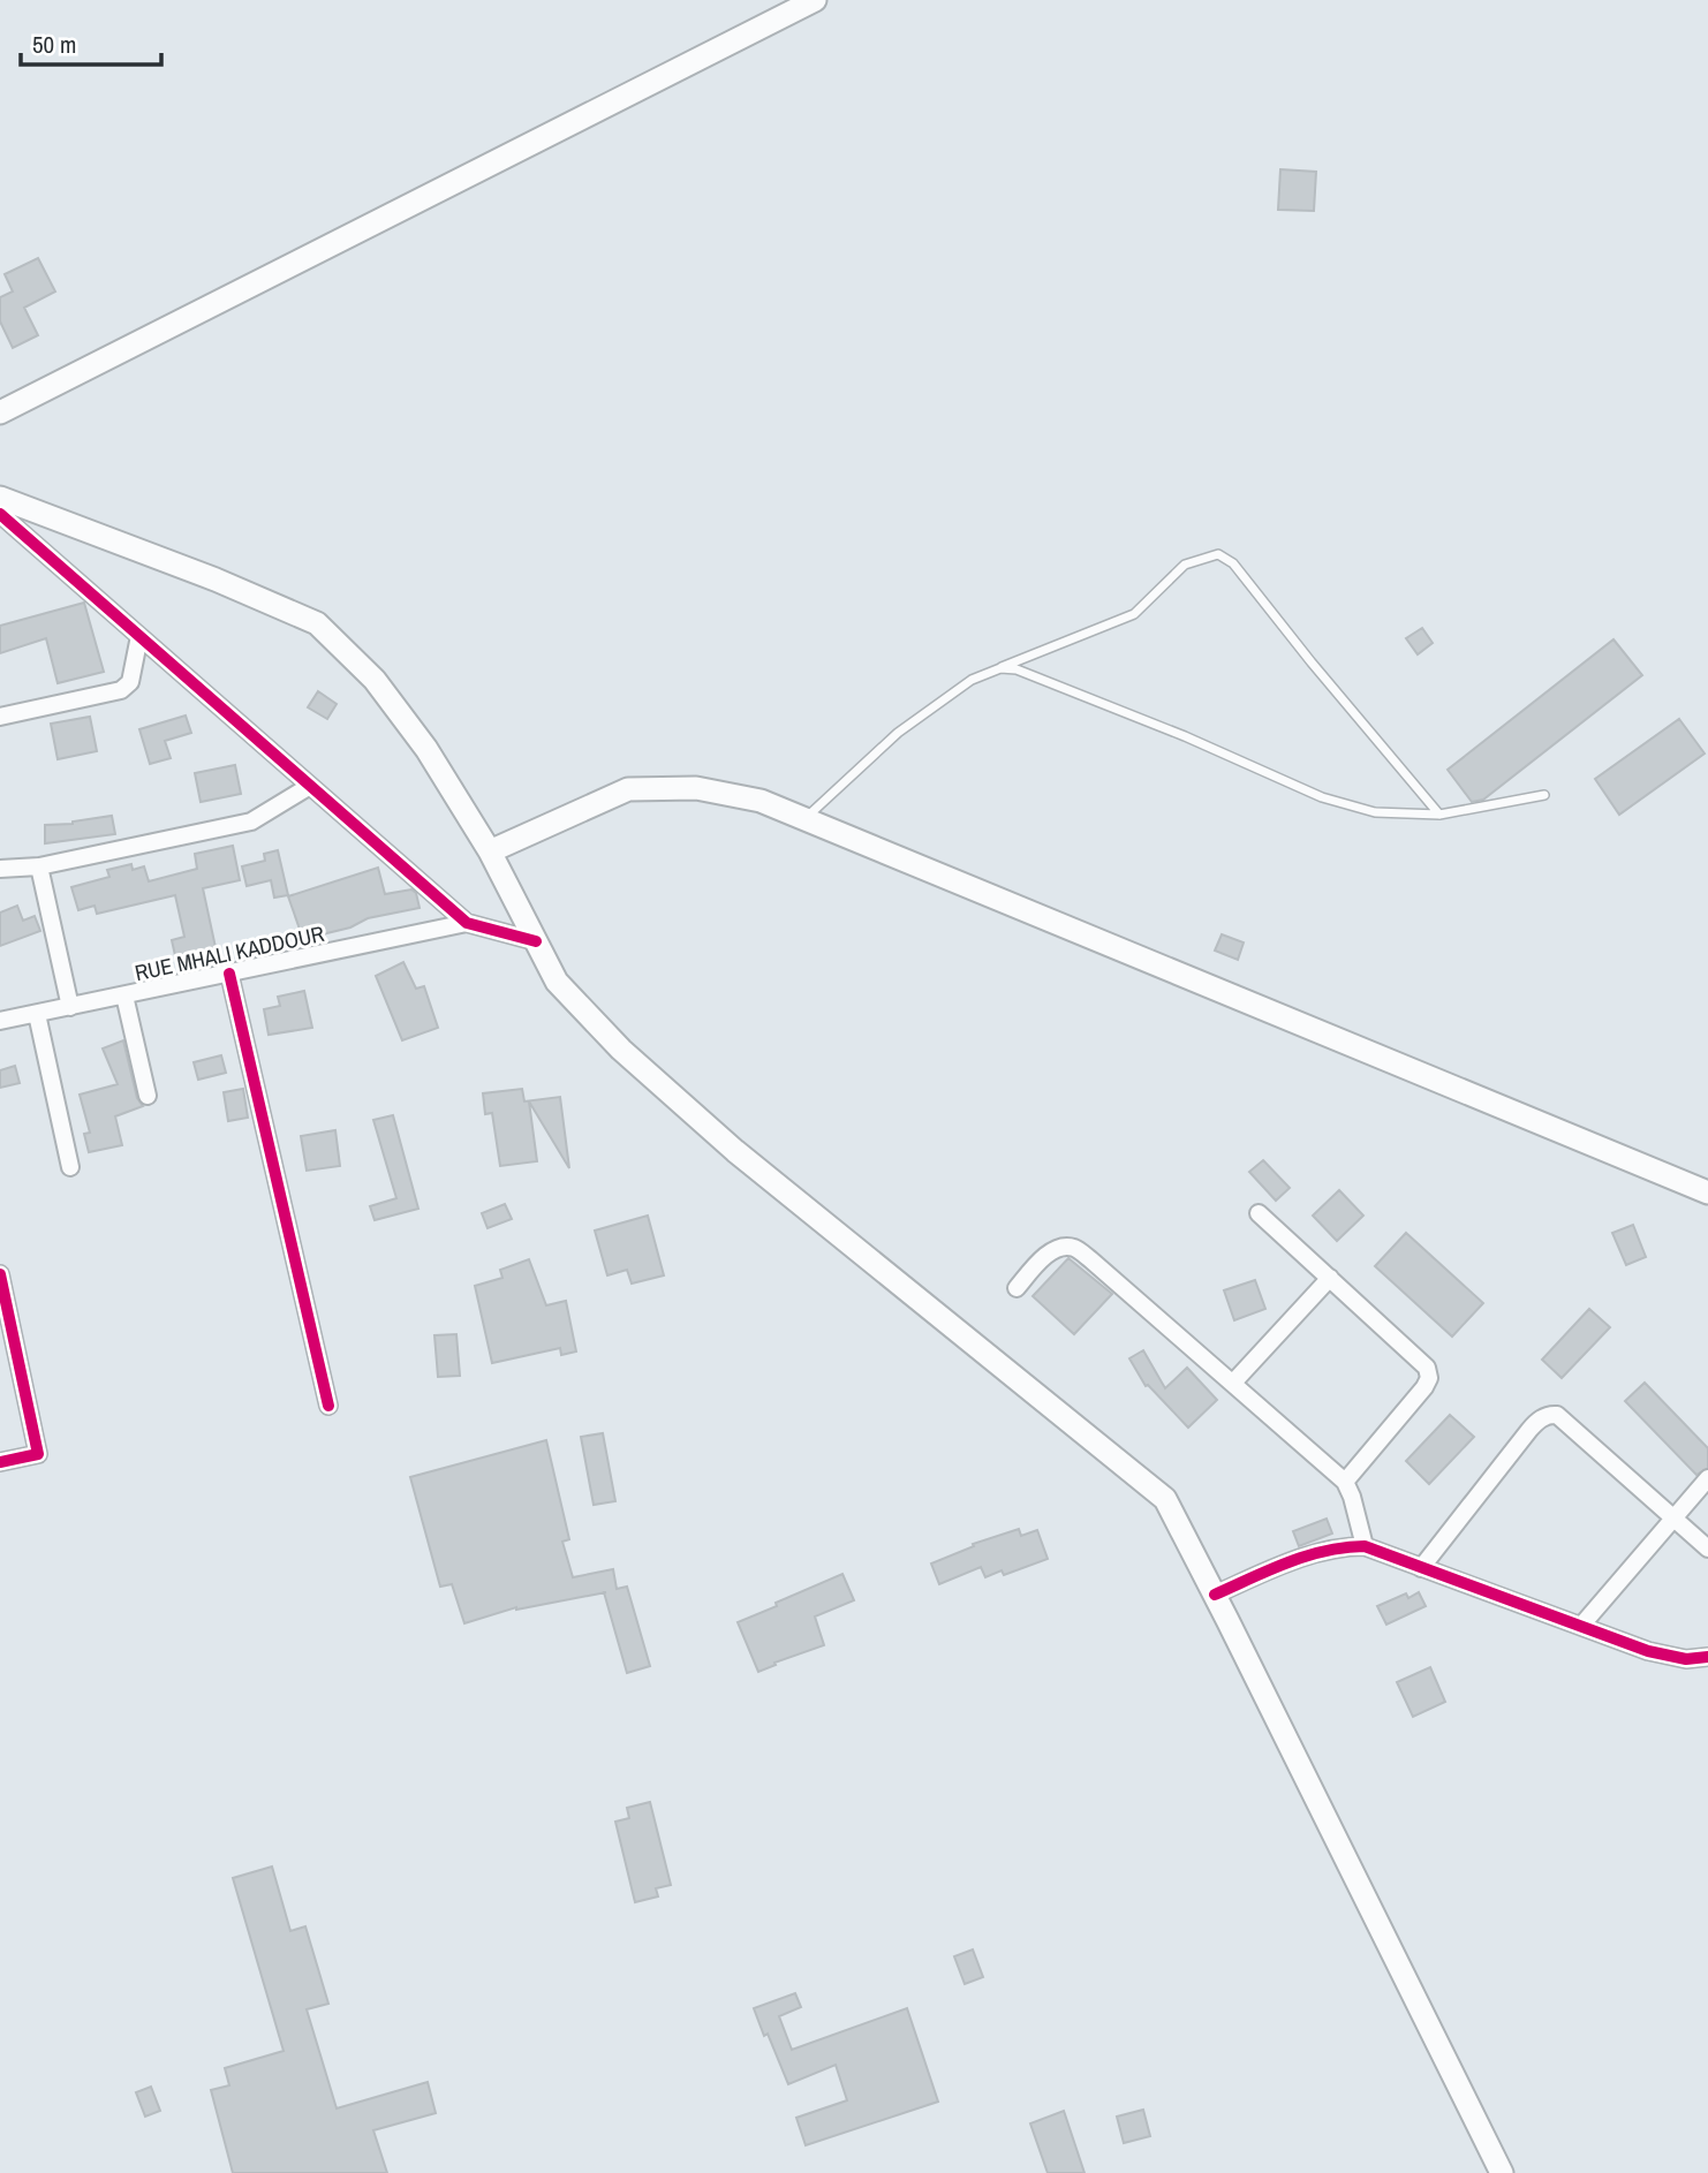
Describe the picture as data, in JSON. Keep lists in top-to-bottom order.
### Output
{
  "streets": {
    "street": ["RUE MHALI KADDOUR"]
  },
  "scale_bar": "50 m"
}
